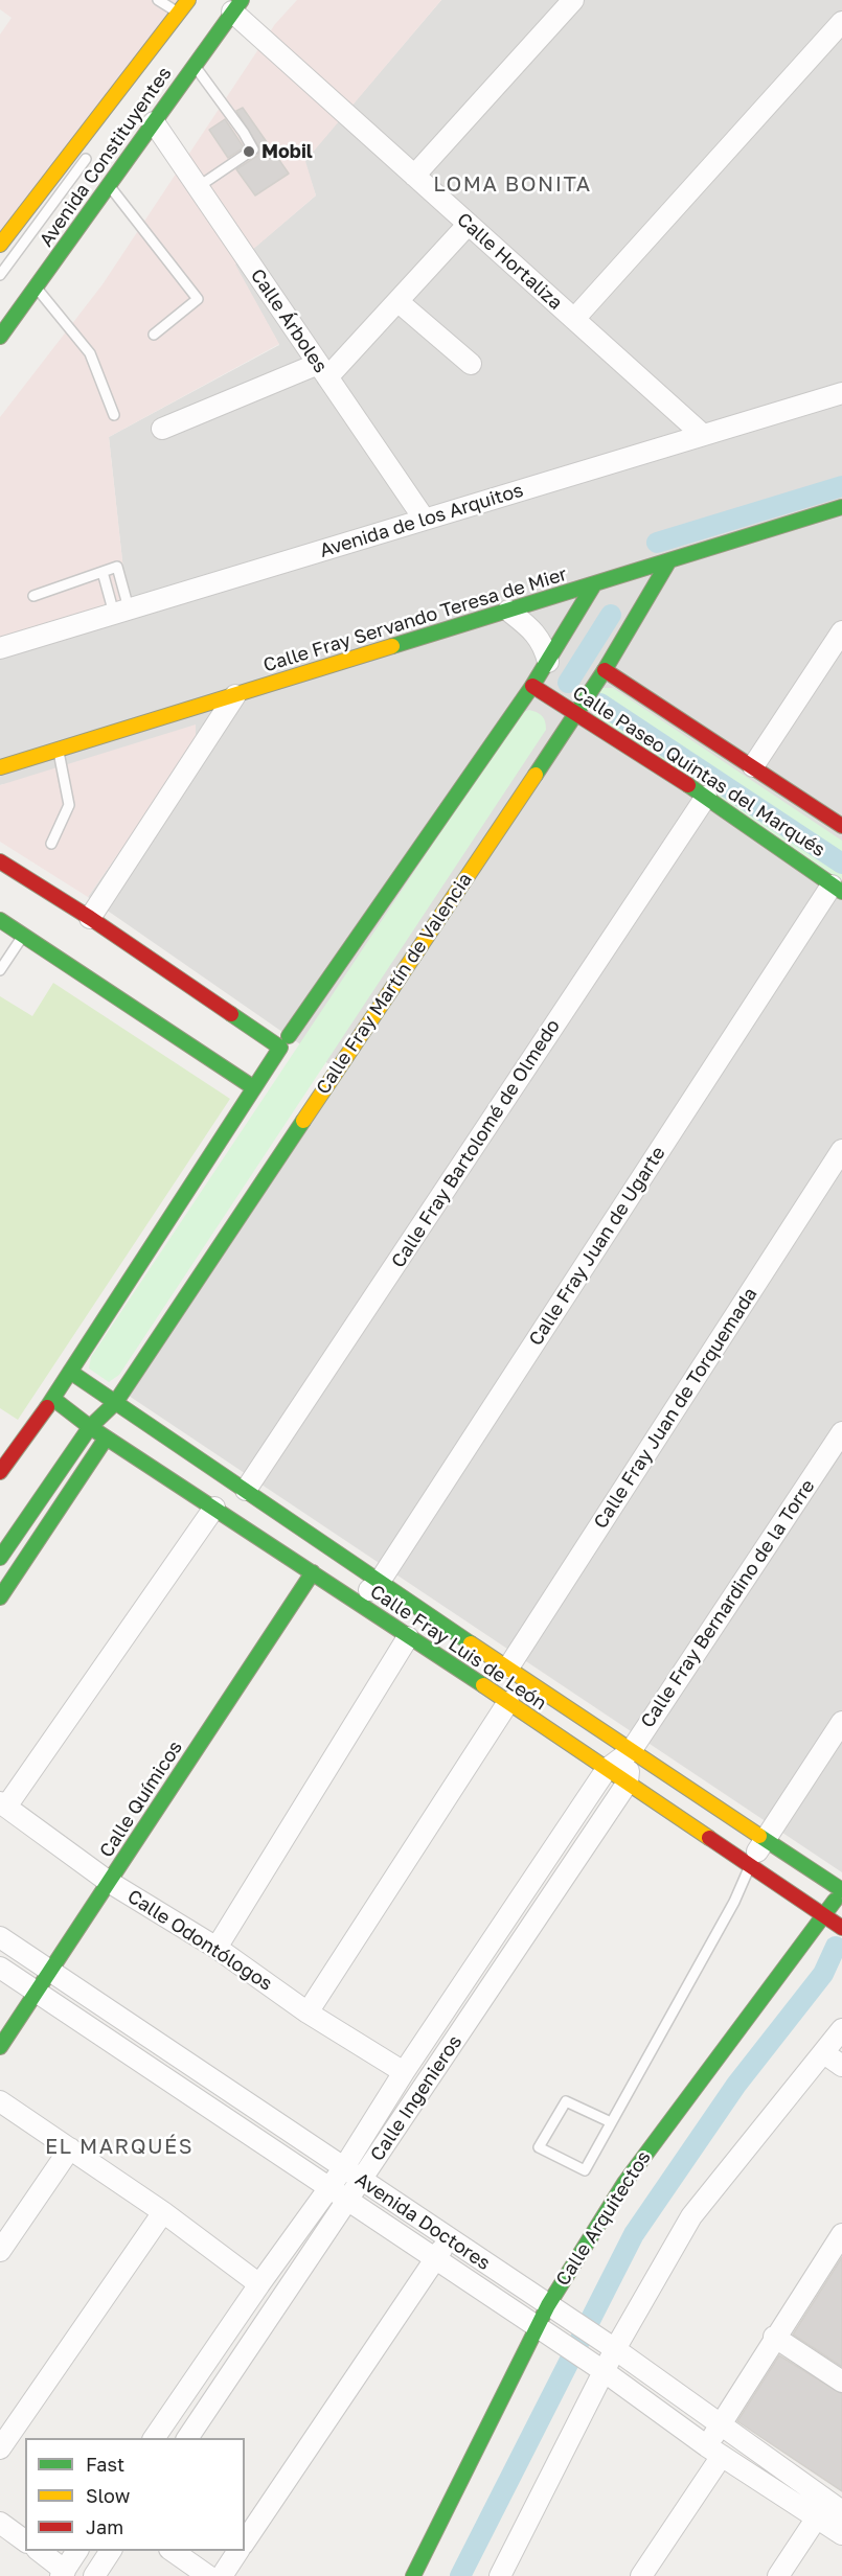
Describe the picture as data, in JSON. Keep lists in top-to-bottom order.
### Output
{
  "streets": {
    "street": [
      "Avenida Constituyentes",
      "Calle Hortaliza",
      "Calle Árboles",
      "Avenida de los Arquitos",
      "Calle Fray Servando Teresa de Mier",
      "Calle Paseo Quintas del Marqués",
      "Calle Fray Martín de Valencia",
      "Calle Fray Bartolomé de Olmedo",
      "Calle Fray Juan de Ugarte",
      "Calle Fray Juan de Torquemada",
      "Calle Fray Bernardino de la Torre",
      "Calle Fray Luis de León",
      "Calle Químicos",
      "Calle Odontólogos",
      "Calle Ingenieros",
      "Calle Arquitectos",
      "Avenida Doctores"
    ]
  },
  "crossings": [
    ["Avenida Constituyentes", "Calle Hortaliza"],
    ["Avenida Constituyentes", "Calle Árboles"],
    ["Calle Hortaliza", "Avenida de los Arquitos"],
    ["Calle Árboles", "Avenida de los Arquitos"],
    ["Calle Fray Servando Teresa de Mier", "Calle Fray Martín de Valencia"],
    ["Calle Paseo Quintas del Marqués", "Calle Fray Martín de Valencia"],
    ["Calle Paseo Quintas del Marqués", "Calle Fray Bartolomé de Olmedo"],
    ["Calle Paseo Quintas del Marqués", "Calle Fray Juan de Ugarte"],
    ["Calle Fray Martín de Valencia", "Calle Fray Luis de León"],
    ["Calle Fray Bartolomé de Olmedo", "Calle Fray Luis de León"],
    ["Calle Fray Juan de Ugarte", "Calle Fray Luis de León"],
    ["Calle Fray Juan de Torquemada", "Calle Fray Luis de León"],
    ["Calle Fray Bernardino de la Torre", "Calle Fray Luis de León"],
    ["Calle Fray Bernardino de la Torre", "Calle Ingenieros"],
    ["Calle Fray Luis de León", "Calle Químicos"],
    ["Calle Fray Luis de León", "Calle Ingenieros"],
    ["Calle Fray Luis de León", "Calle Arquitectos"],
    ["Calle Químicos", "Calle Odontólogos"],
    ["Calle Químicos", "Avenida Doctores"],
    ["Calle Odontólogos", "Calle Ingenieros"],
    ["Calle Ingenieros", "Avenida Doctores"],
    ["Calle Arquitectos", "Avenida Doctores"]
  ],
  "districts": ["LOMA BONITA", "EL MARQUÉS"],
  "places": ["Mobil"],
  "legend": ["Fast", "Slow", "Jam"]
}
